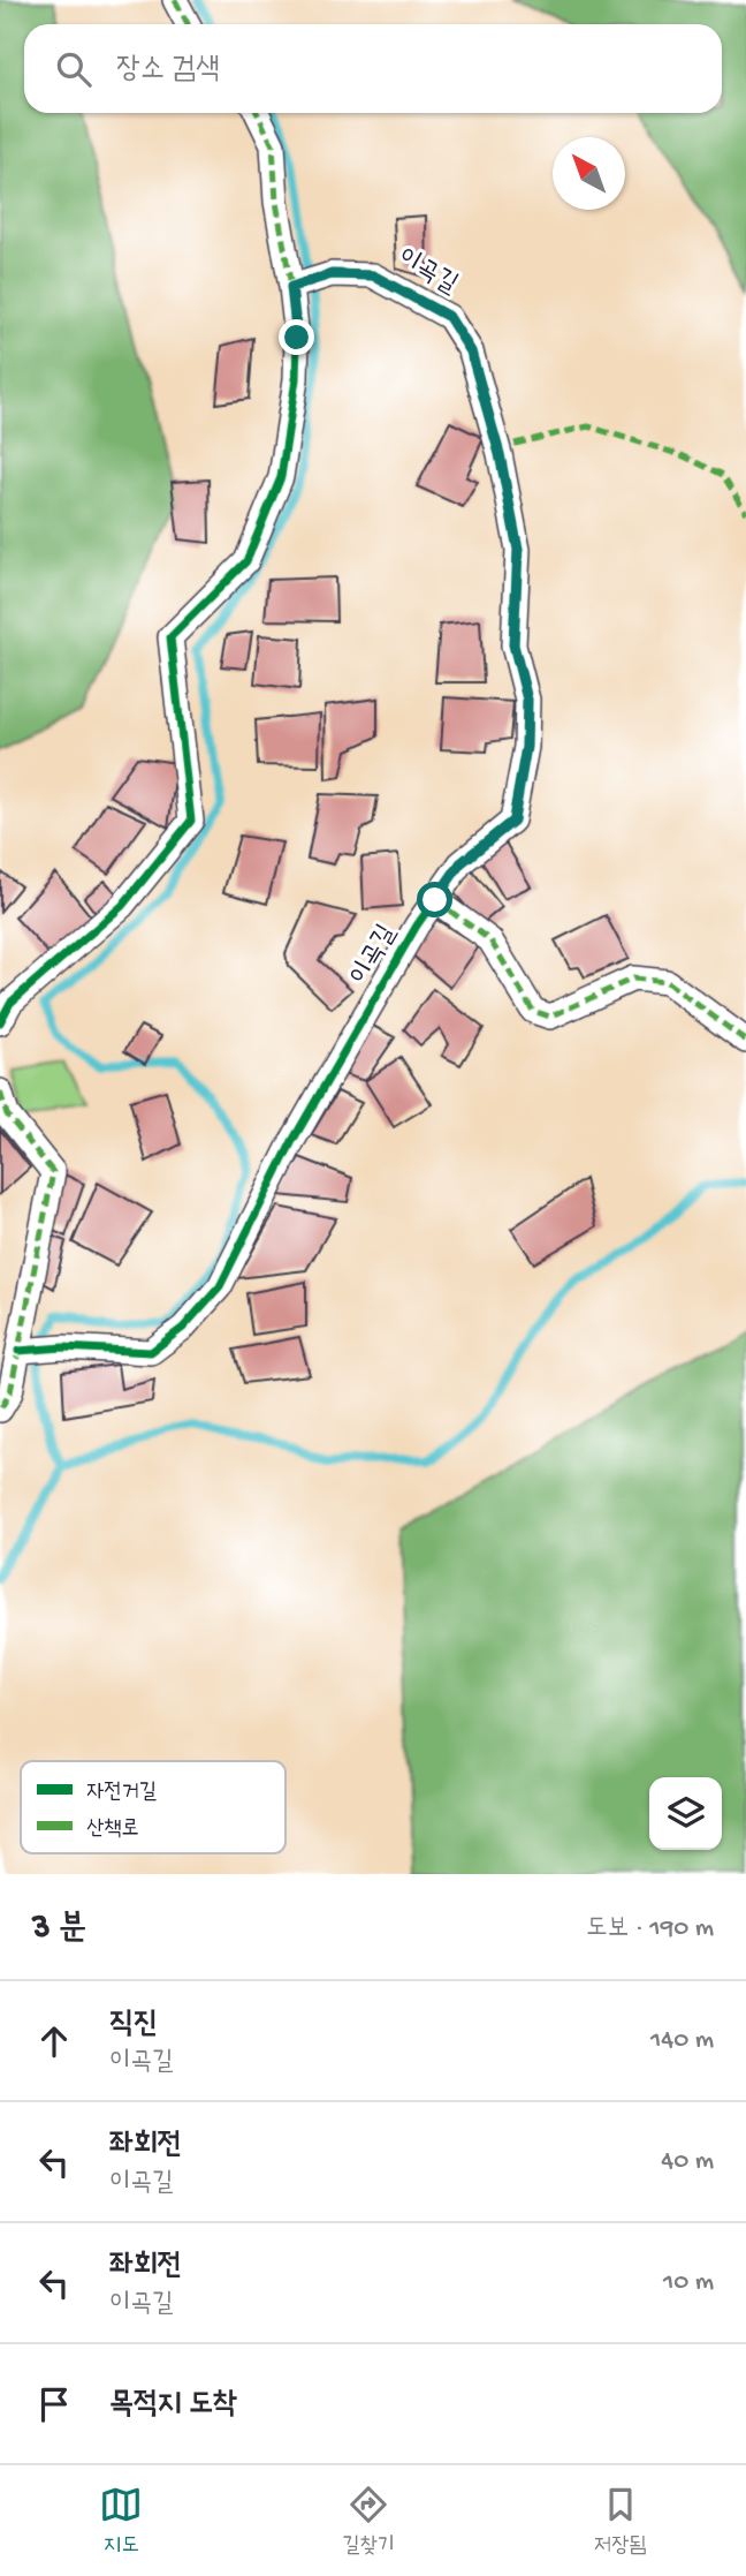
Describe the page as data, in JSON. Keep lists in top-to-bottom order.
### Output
{
  "streets": {
    "street": ["이곡길"]
  },
  "legend": ["자전거길", "산책로"],
  "north": "top left",
  "page": {
    "search": "장소 검색",
    "heading": ["3 분", "도보 · 190 m"],
    "list": [
      ["직진", "이곡길", "140 m"],
      ["좌회전", "이곡길", "40 m"],
      ["좌회전", "이곡길", "10 m"],
      "목적지 도착"
    ],
    "nav": ["지도", "길찾기", "저장됨"]
  }
}
